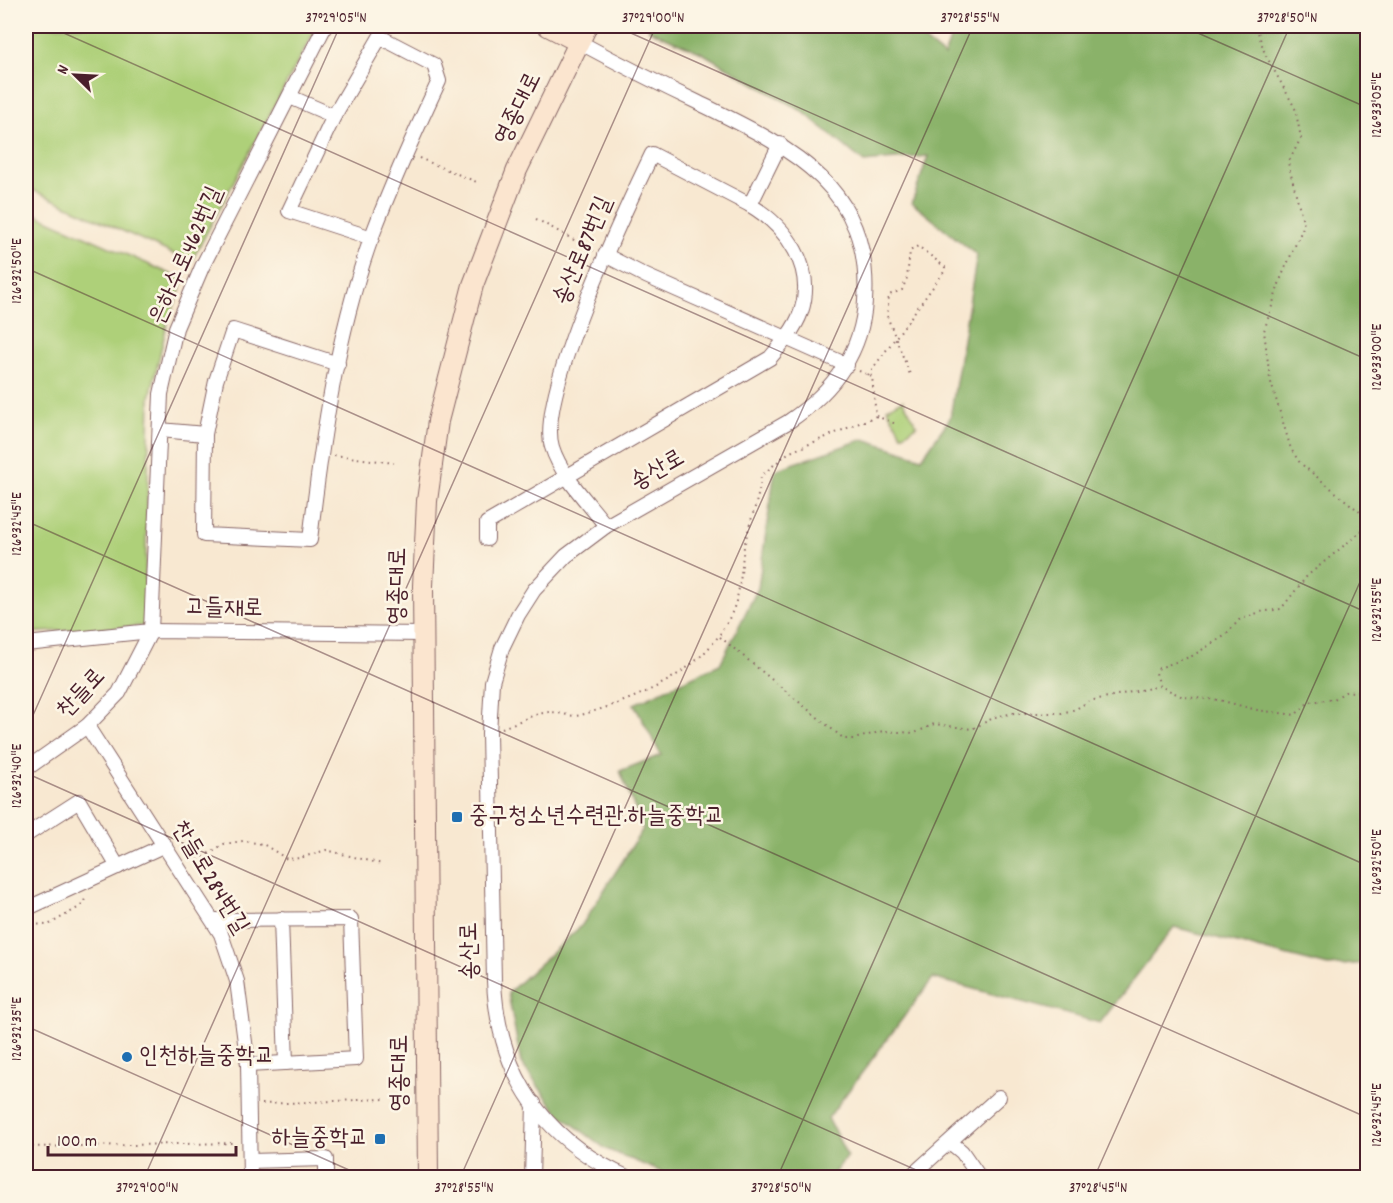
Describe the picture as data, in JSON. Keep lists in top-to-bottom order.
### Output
{
  "streets": {
    "street": [
      "영종대로",
      "송산로87번길",
      "은하수로462번길",
      "송산로",
      "고들재로",
      "찬들로",
      "찬들로284번길"
    ]
  },
  "crossings": [
    ["영종대로", "송산로"],
    ["영종대로", "고들재로"],
    ["송산로87번길", "송산로"],
    ["은하수로462번길", "고들재로"],
    ["은하수로462번길", "찬들로"],
    ["고들재로", "찬들로"],
    ["찬들로", "찬들로284번길"]
  ],
  "places": {
    "transit": ["중구청소년수련관.하늘중학교", "하늘중학교"],
    "other": ["인천하늘중학교"]
  },
  "scale_bar": "100 m",
  "north": "top left",
  "coordinates": [
    "37°29'05\"N",
    "37°29'00\"N",
    "37°28'55\"N",
    "37°28'50\"N",
    "126°33'05\"E",
    "126°32'50\"E",
    "126°33'00\"E",
    "126°32'45\"E",
    "126°32'55\"E",
    "126°32'40\"E",
    "126°32'35\"E",
    "37°28'45\"N"
  ]
}
